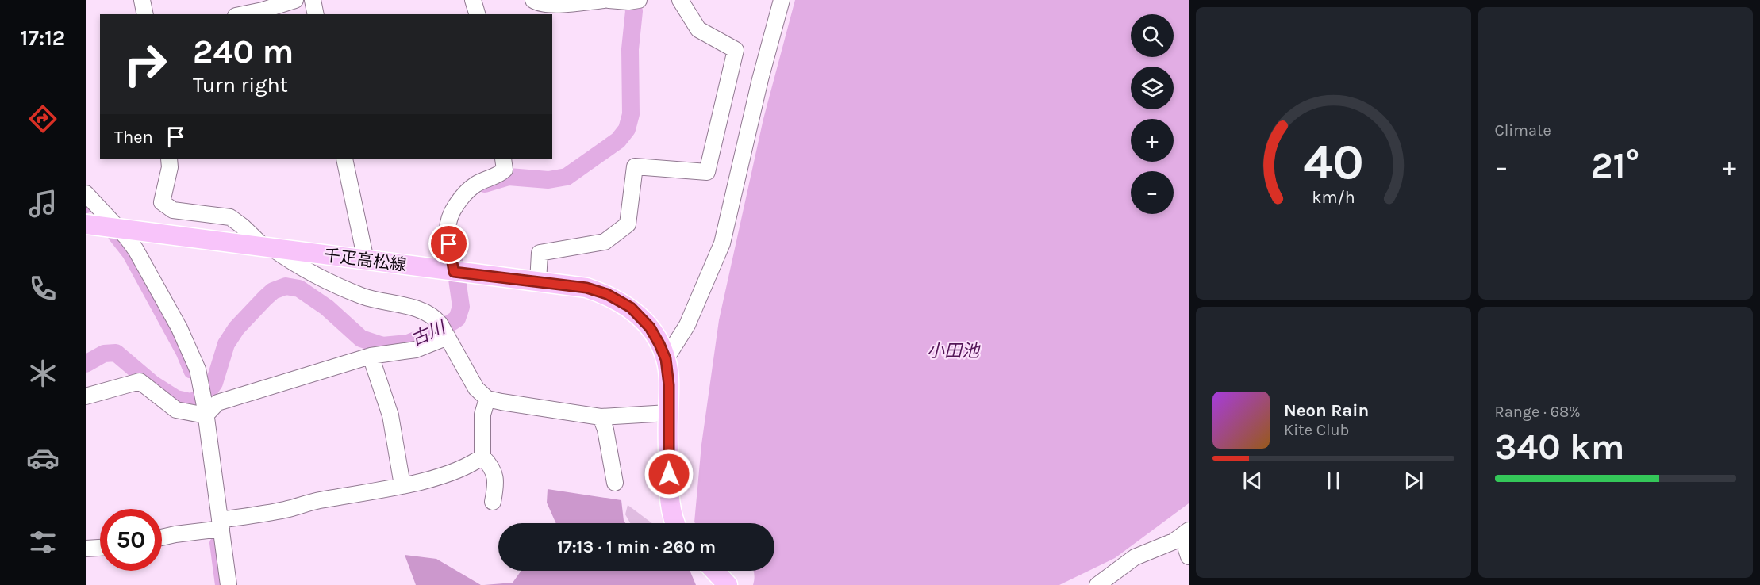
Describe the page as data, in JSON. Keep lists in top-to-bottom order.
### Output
{
  "streets": {
    "main road": ["千疋高松線"]
  },
  "water": ["古川", "小田池"],
  "page": {
    "tabs": "17:12",
    "tile": [
      "Climate",
      ["Range · 68%", "340 km"]
    ],
    "map_buttons": ["+", "−"],
    "turn": ["240 m", "Turn right"],
    "then": "Then",
    "heat": ["−", "21°", "+"],
    "song": ["Neon Rain", "Kite Club"],
    "limit": "50",
    "trip": "17:13 · 1 min · 260 m",
    "gauge": ["40", "km/h"]
  }
}
